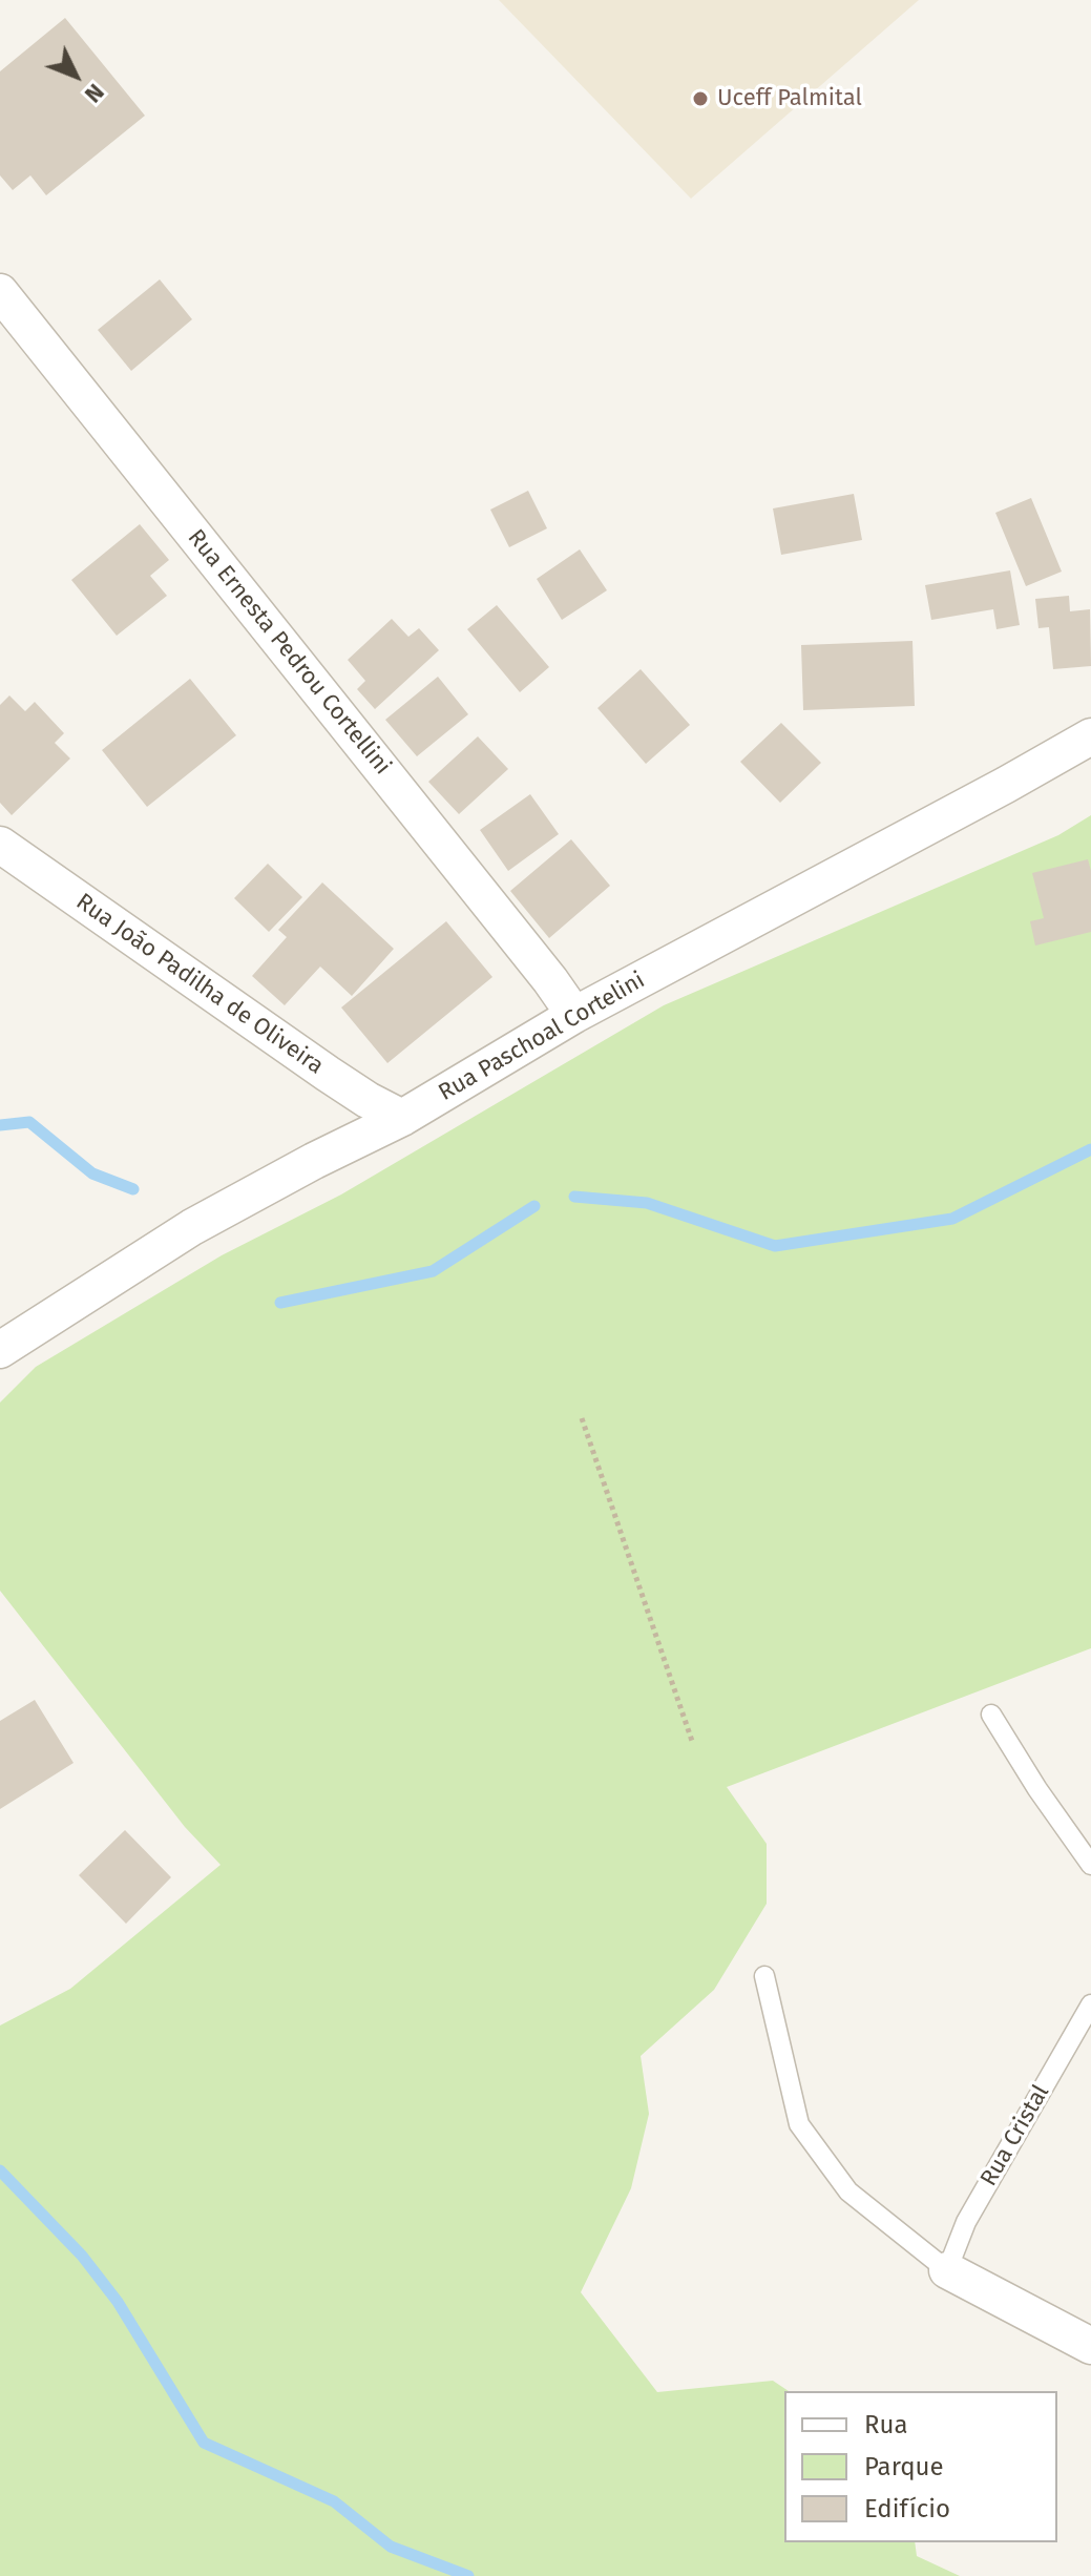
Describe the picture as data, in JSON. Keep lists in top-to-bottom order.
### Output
{
  "streets": {
    "street": ["Rua Ernesta Pedrou Cortellini", "Rua João Padilha de Oliveira", "Rua Paschoal Cortelini"],
    "lane": ["Rua Cristal"]
  },
  "crossings": [
    ["Rua Ernesta Pedrou Cortellini", "Rua Paschoal Cortelini"],
    ["Rua João Padilha de Oliveira", "Rua Paschoal Cortelini"]
  ],
  "places": ["Uceff Palmital"],
  "legend": ["Rua", "Parque", "Edifício"],
  "north": "bottom right"
}
